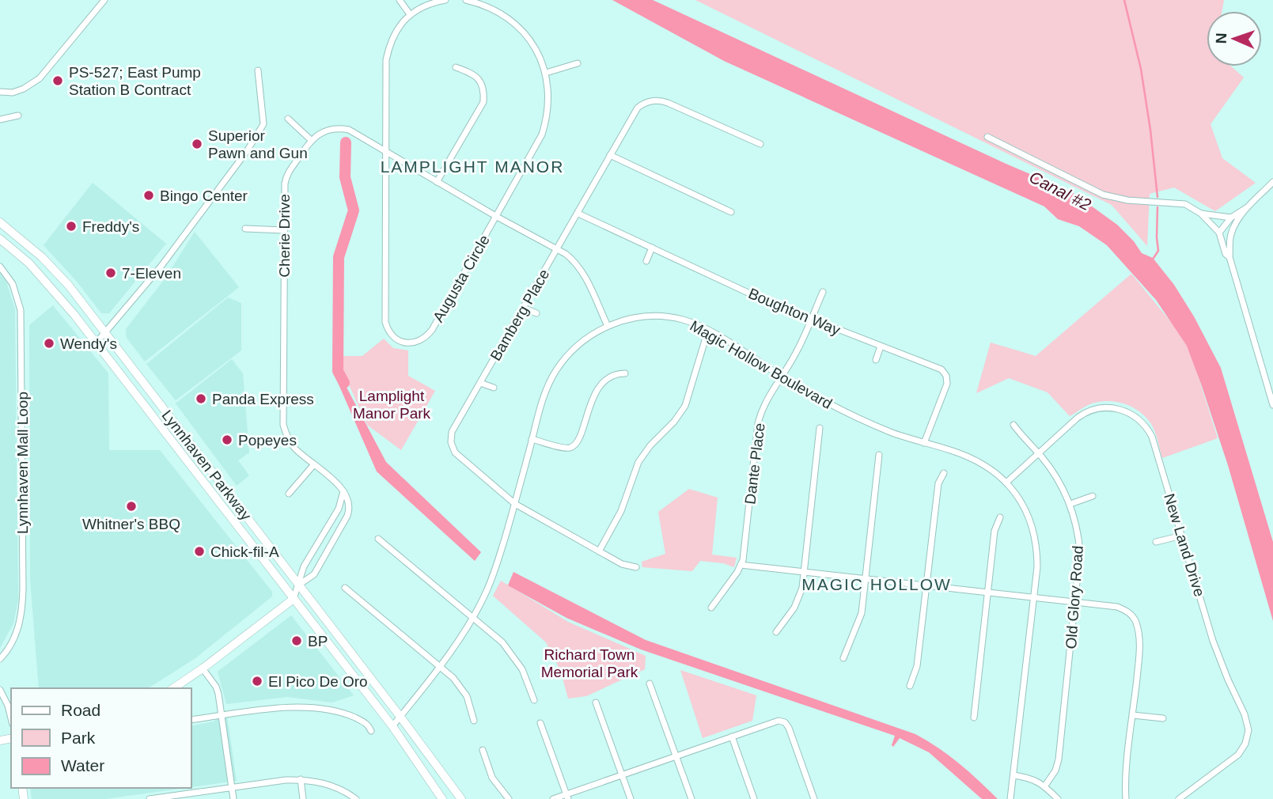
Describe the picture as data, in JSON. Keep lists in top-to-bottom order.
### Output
{
  "streets": {
    "main road": ["Lynnhaven Parkway"],
    "street": [
      "Cherie Drive",
      "Augusta Circle",
      "Boughton Way",
      "Bamberg Place",
      "Magic Hollow Boulevard",
      "Lynnhaven Mall Loop",
      "Dante Place",
      "New Land Drive",
      "Old Glory Road"
    ]
  },
  "crossings": [
    ["Boughton Way", "Bamberg Place"],
    ["Boughton Way", "Magic Hollow Boulevard"],
    ["Boughton Way", "Dante Place"],
    ["Bamberg Place", "Magic Hollow Boulevard"],
    ["Magic Hollow Boulevard", "Dante Place"],
    ["Magic Hollow Boulevard", "Lynnhaven Parkway"],
    ["Magic Hollow Boulevard", "New Land Drive"],
    ["New Land Drive", "Old Glory Road"]
  ],
  "districts": ["LAMPLIGHT MANOR", "MAGIC HOLLOW"],
  "water": ["Canal #2"],
  "parks": ["Lamplight Manor Park", "Richard Town Memorial Park"],
  "places": [
    "PS-527; East Pump Station B Contract",
    "Superior Pawn and Gun",
    "Bingo Center",
    "Freddy's",
    "7-Eleven",
    "Wendy's",
    "Panda Express",
    "Popeyes",
    "Whitner's BBQ",
    "Chick-fil-A",
    "BP",
    "El Pico De Oro"
  ],
  "legend": ["Road", "Park", "Water"],
  "north": "left"
}
